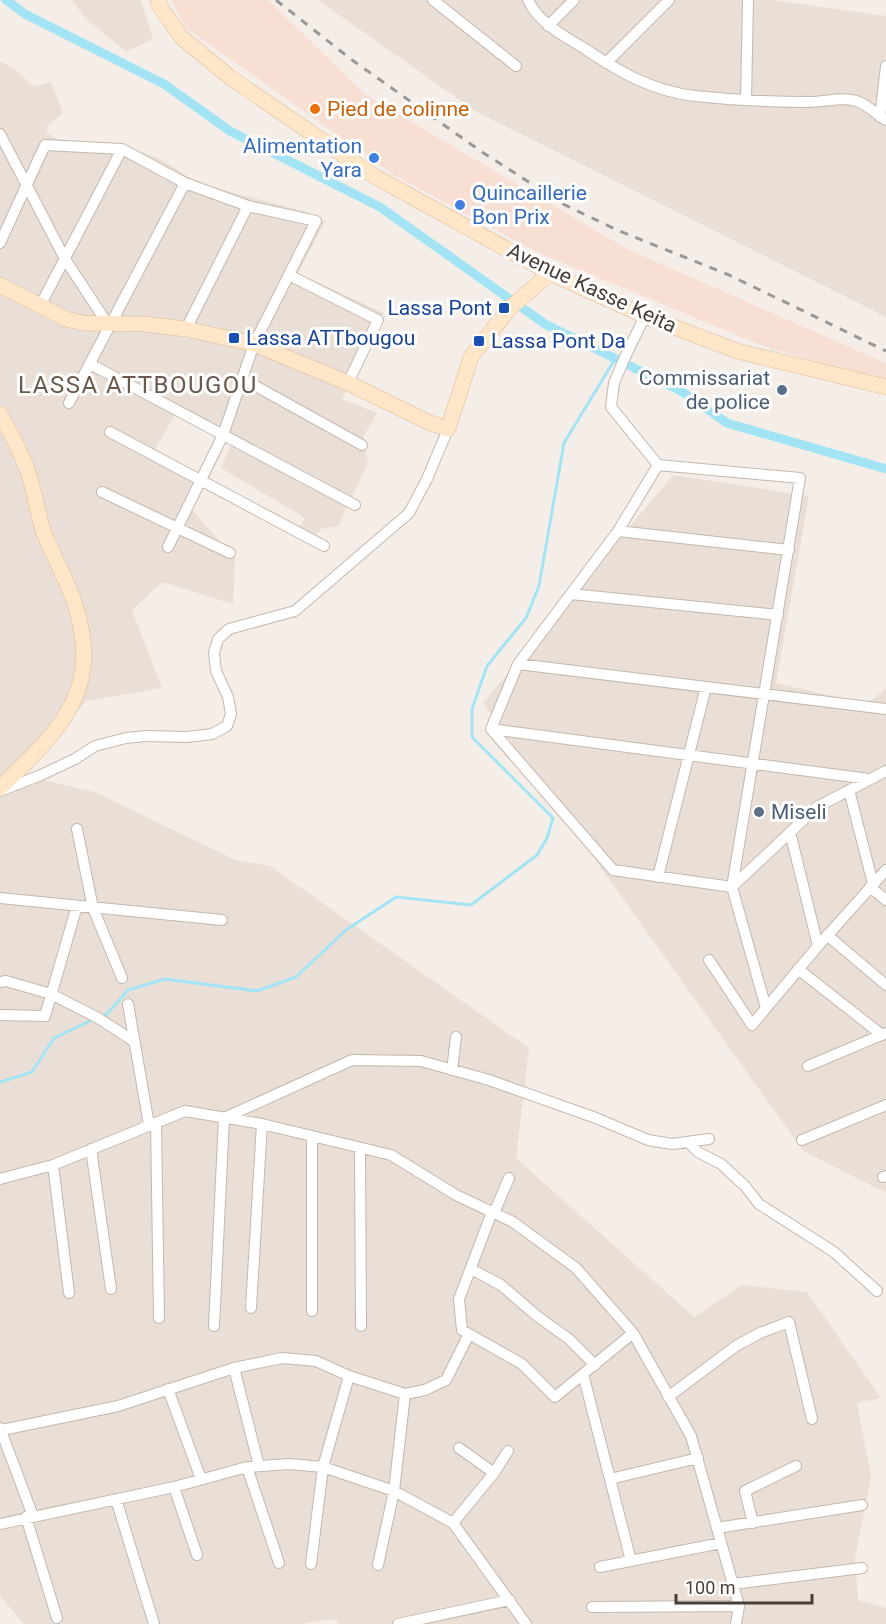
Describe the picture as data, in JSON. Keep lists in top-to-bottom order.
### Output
{
  "streets": {
    "street": ["Avenue Kasse Keita"]
  },
  "districts": ["LASSA ATTBOUGOU"],
  "places": {
    "other": [
      "Pied de colinne",
      "Alimentation Yara",
      "Quincaillerie Bon Prix",
      "Commissariat de police",
      "Miseli"
    ],
    "transit": ["Lassa Pont", "Lassa ATTbougou", "Lassa Pont Da"]
  },
  "scale_bar": "100 m"
}
